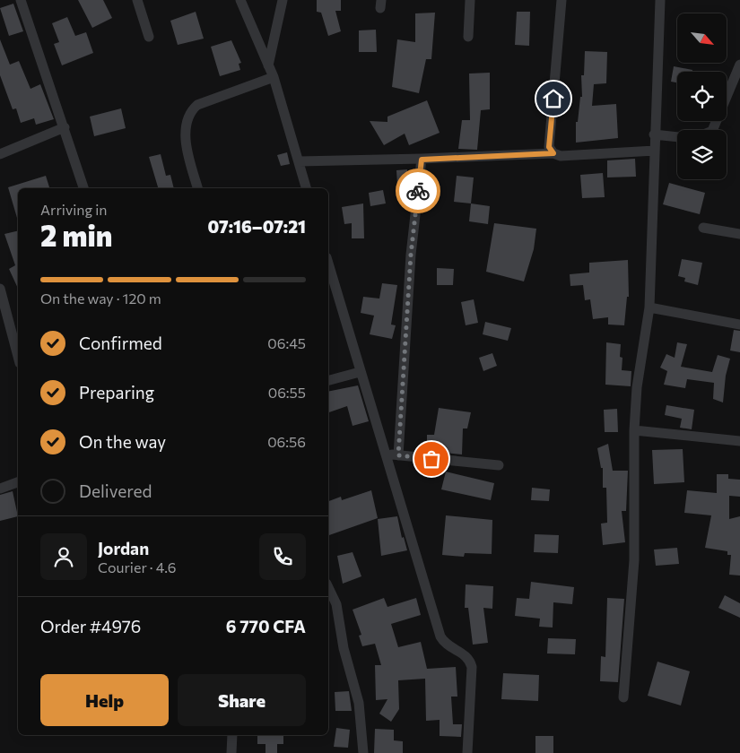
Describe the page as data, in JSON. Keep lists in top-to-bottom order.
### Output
{
  "north": "bottom right",
  "page": {
    "heading": ["2 min", "Arriving in", "07:16–07:21"],
    "panel": [
      "Jordan",
      "Courier · 4.6",
      "Order #4976",
      "6 770 CFA"
    ],
    "bar": "On the way · 120 m",
    "list": [
      ["Confirmed", "06:45"],
      ["Preparing", "06:55"],
      ["On the way", "06:56"],
      "Delivered"
    ],
    "buttons": ["Help", "Share"]
  }
}
